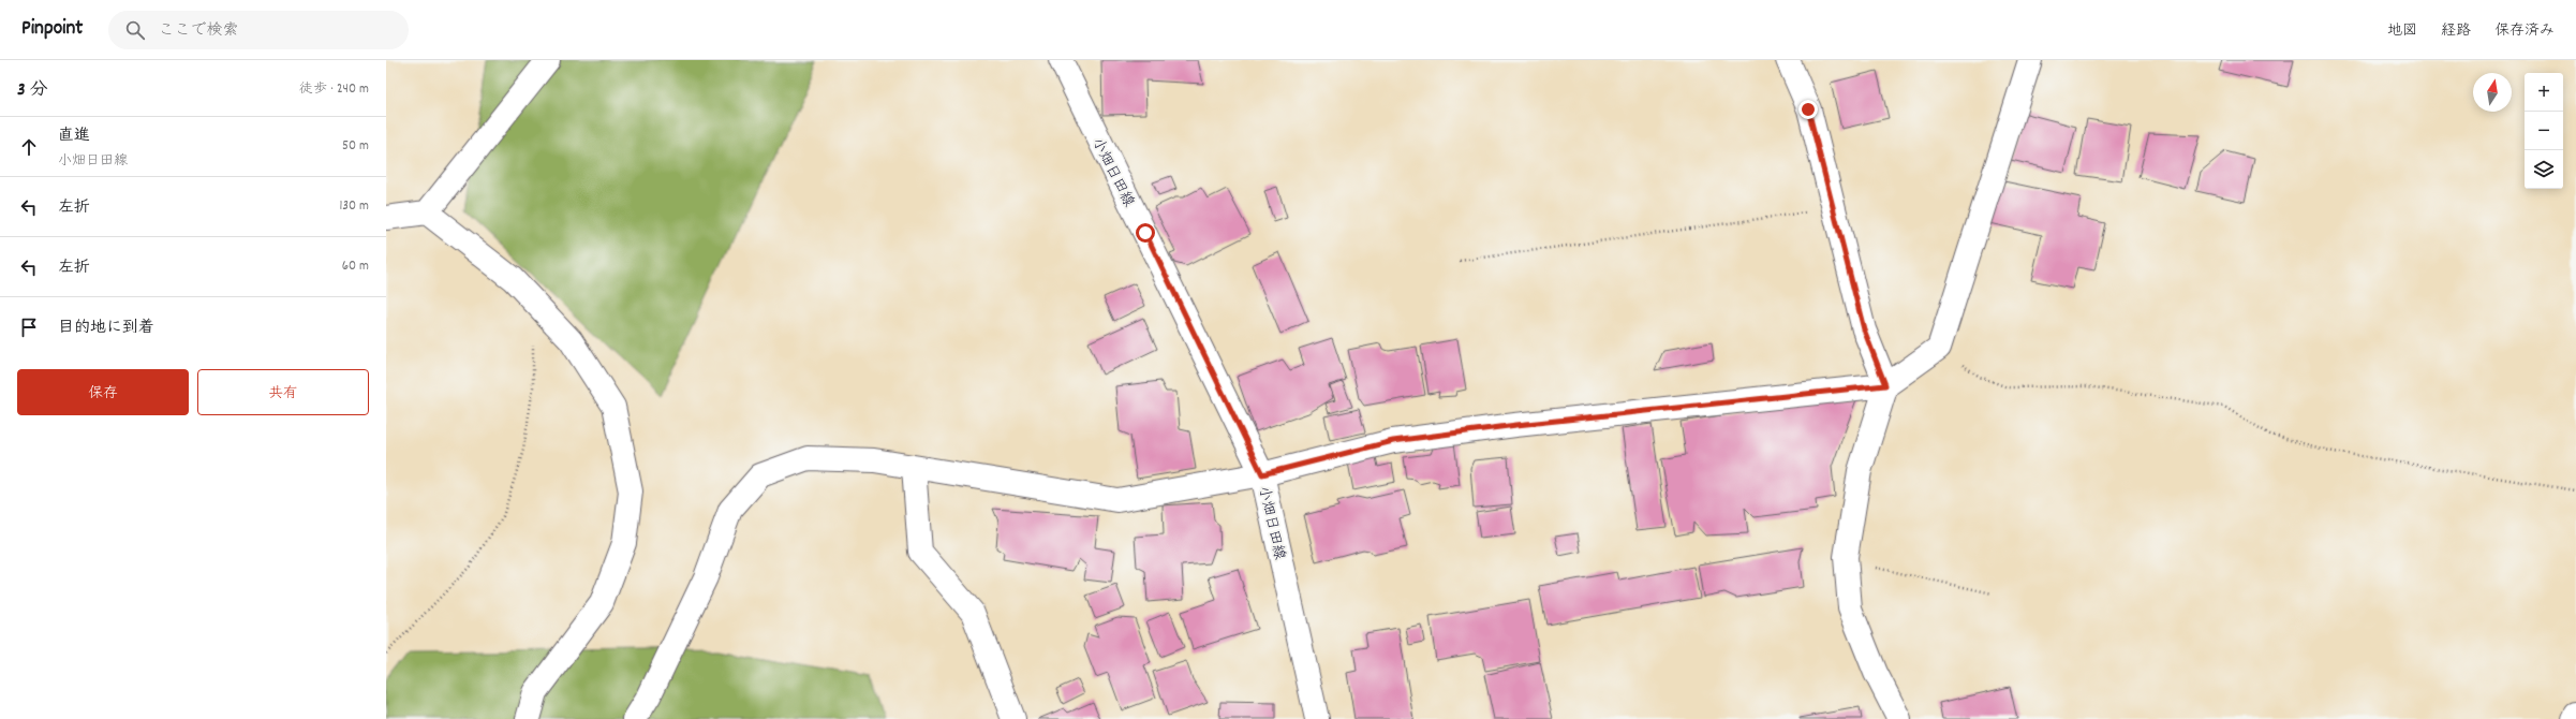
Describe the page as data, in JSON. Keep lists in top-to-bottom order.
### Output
{
  "streets": {
    "street": ["小畑日田線"]
  },
  "north": "top",
  "page": {
    "header": "Pinpoint",
    "search": "ここで検索",
    "nav": ["地図", "経路", "保存済み"],
    "heading": ["3 分", "徒歩 · 240 m"],
    "map_buttons": ["+", "−"],
    "list": [
      ["直進", "小畑日田線", "50 m"],
      ["左折", "130 m"],
      ["左折", "60 m"],
      "目的地に到着"
    ],
    "buttons": ["保存", "共有"]
  }
}
